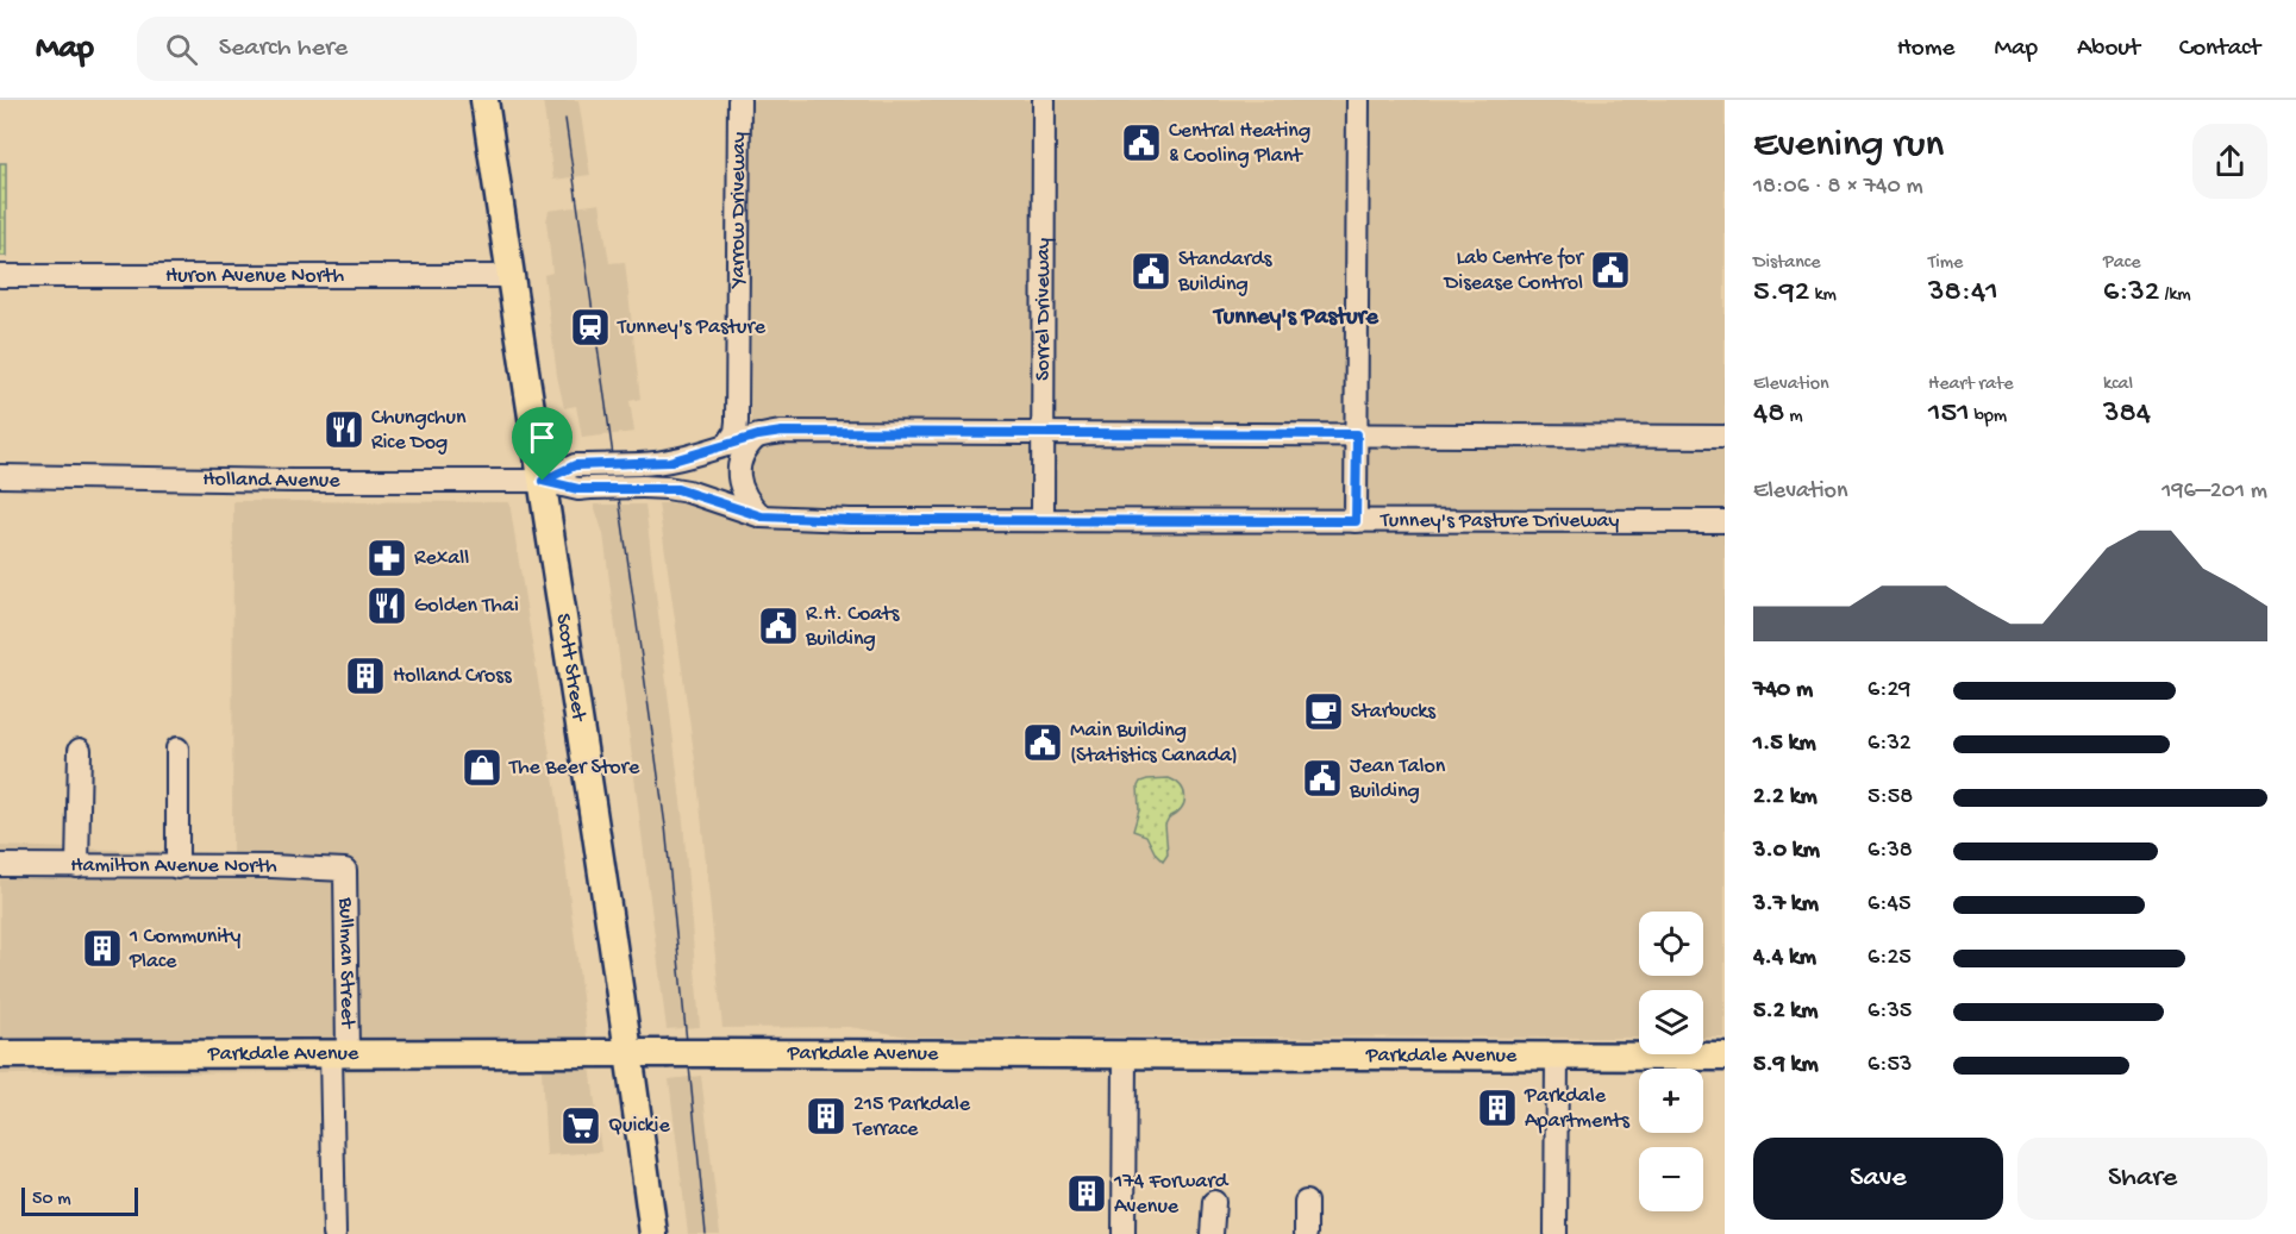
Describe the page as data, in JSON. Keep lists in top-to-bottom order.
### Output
{
  "streets": {
    "main road": ["Scott Street", "Parkdale Avenue"],
    "street": [
      "Yarrow Driveway",
      "Huron Avenue North",
      "Sorrel Driveway",
      "Holland Avenue",
      "Tunney's Pasture Driveway",
      "Hamilton Avenue North",
      "Bullman Street"
    ]
  },
  "crossings": [
    ["Huron Avenue North", "Scott Street"],
    ["Sorrel Driveway", "Tunney's Pasture Driveway"],
    ["Holland Avenue", "Tunney's Pasture Driveway"],
    ["Holland Avenue", "Scott Street"],
    ["Tunney's Pasture Driveway", "Scott Street"],
    ["Scott Street", "Parkdale Avenue"],
    ["Hamilton Avenue North", "Bullman Street"],
    ["Bullman Street", "Parkdale Avenue"]
  ],
  "districts": ["Tunney's Pasture"],
  "places": {
    "public building": [
      "Central Heating & Cooling Plant",
      "Lab Centre for Disease Control",
      "Standards Building",
      "R.H. Coats Building",
      "Main Building (Statistics Canada)",
      "Jean Talon Building"
    ],
    "station": ["Tunney's Pasture"],
    "restaurant": ["Chungchun Rice Dog", "Golden Thai"],
    "pharmacy": ["Rexall"],
    "building": [
      "Holland Cross",
      "1 Community Place",
      "Parkdale Apartments",
      "215 Parkdale Terrace",
      "174 Forward Avenue"
    ],
    "cafe": ["Starbucks"],
    "shop": ["The Beer Store"],
    "supermarket": ["Quickie"]
  },
  "scale_bar": "50 m",
  "page": {
    "header": "Map",
    "search": "Search here",
    "nav": [
      "Home",
      "Map",
      "About",
      "Contact"
    ],
    "heading": ["Evening run", "18:06 · 8 × 740 m"],
    "stats": [
      ["Distance", "5.92 km"],
      ["Time", "38:41"],
      ["Pace", "6:32 /km"],
      ["Elevation", "48 m"],
      ["Heart rate", "151 bpm"],
      ["kcal", "384"]
    ],
    "chart": ["Elevation", "196–201 m"],
    "list": [
      {
        "name": "740 m",
        "note": "6:29"
      },
      {
        "name": "1.5 km",
        "note": "6:32"
      },
      {
        "name": "2.2 km",
        "note": "5:58"
      },
      {
        "name": "3.0 km",
        "note": "6:38"
      },
      {
        "name": "3.7 km",
        "note": "6:45"
      },
      {
        "name": "4.4 km",
        "note": "6:25"
      },
      {
        "name": "5.2 km",
        "note": "6:35"
      },
      {
        "name": "5.9 km",
        "note": "6:53"
      }
    ],
    "map_buttons": ["+", "−"],
    "buttons": ["Save", "Share"],
    "scale": "50 m"
  }
}
